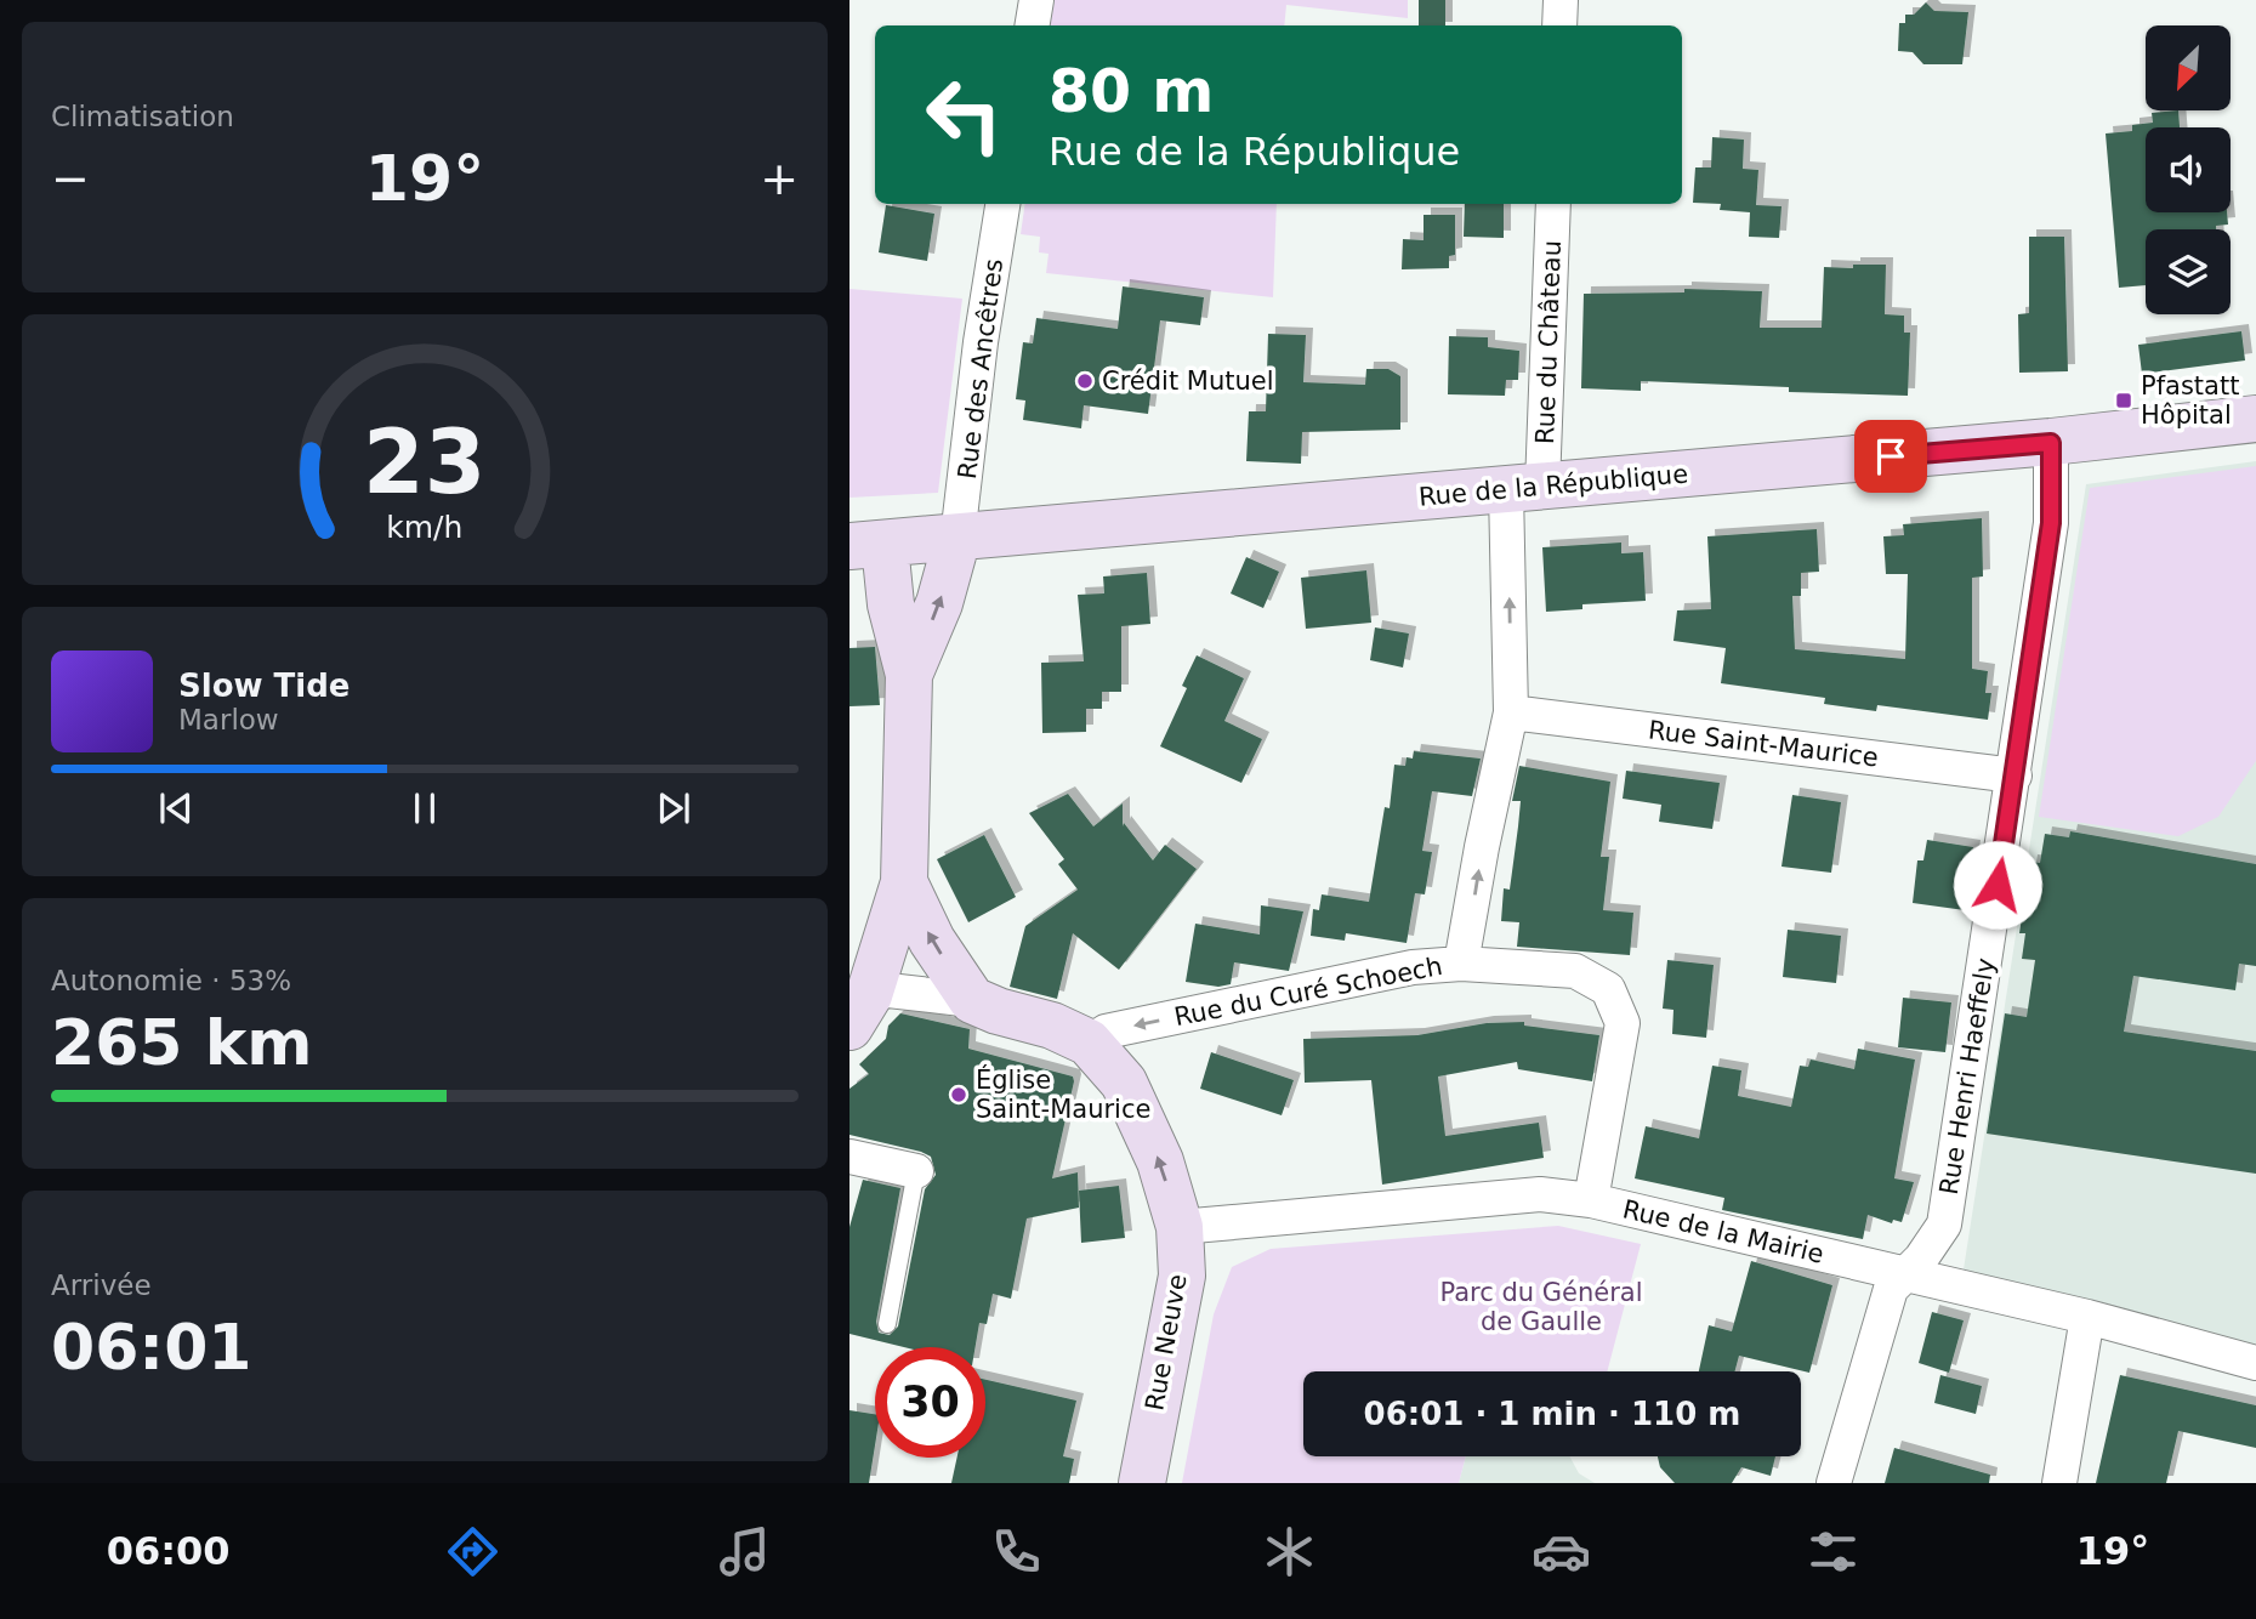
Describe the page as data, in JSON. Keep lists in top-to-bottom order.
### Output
{
  "streets": {
    "main road": ["Rue de la République", "Rue Neuve"],
    "street": [
      "Rue du Château",
      "Rue des Ancêtres",
      "Rue Saint-Maurice",
      "Rue du Curé Schoech",
      "Rue Henri Haeffely",
      "Rue de la Mairie"
    ]
  },
  "crossings": [
    ["Rue du Château", "Rue de la République"],
    ["Rue du Château", "Rue du Curé Schoech"],
    ["Rue des Ancêtres", "Rue de la République"],
    ["Rue de la République", "Rue du Curé Schoech"],
    ["Rue de la République", "Rue Henri Haeffely"],
    ["Rue Saint-Maurice", "Rue du Curé Schoech"],
    ["Rue Saint-Maurice", "Rue Henri Haeffely"],
    ["Rue du Curé Schoech", "Rue Neuve"],
    ["Rue Henri Haeffely", "Rue de la Mairie"],
    ["Rue de la Mairie", "Rue Neuve"]
  ],
  "parks": ["Parc du Général de Gaulle"],
  "places": {
    "other": ["Crédit Mutuel", "Église Saint-Maurice"],
    "transit": ["Pfastatt Hôpital"]
  },
  "north": "bottom left",
  "page": {
    "tile": [
      "Climatisation",
      ["Autonomie · 53%", "265 km"],
      ["Arrivée", "06:01"]
    ],
    "turn": ["80 m", "Rue de la République"],
    "heat": ["−", "19°", "+"],
    "song": ["Slow Tide", "Marlow"],
    "limit": "30",
    "trip": "06:01 · 1 min · 110 m",
    "tabs": ["06:00", "19°"],
    "gauge": ["23", "km/h"]
  }
}
